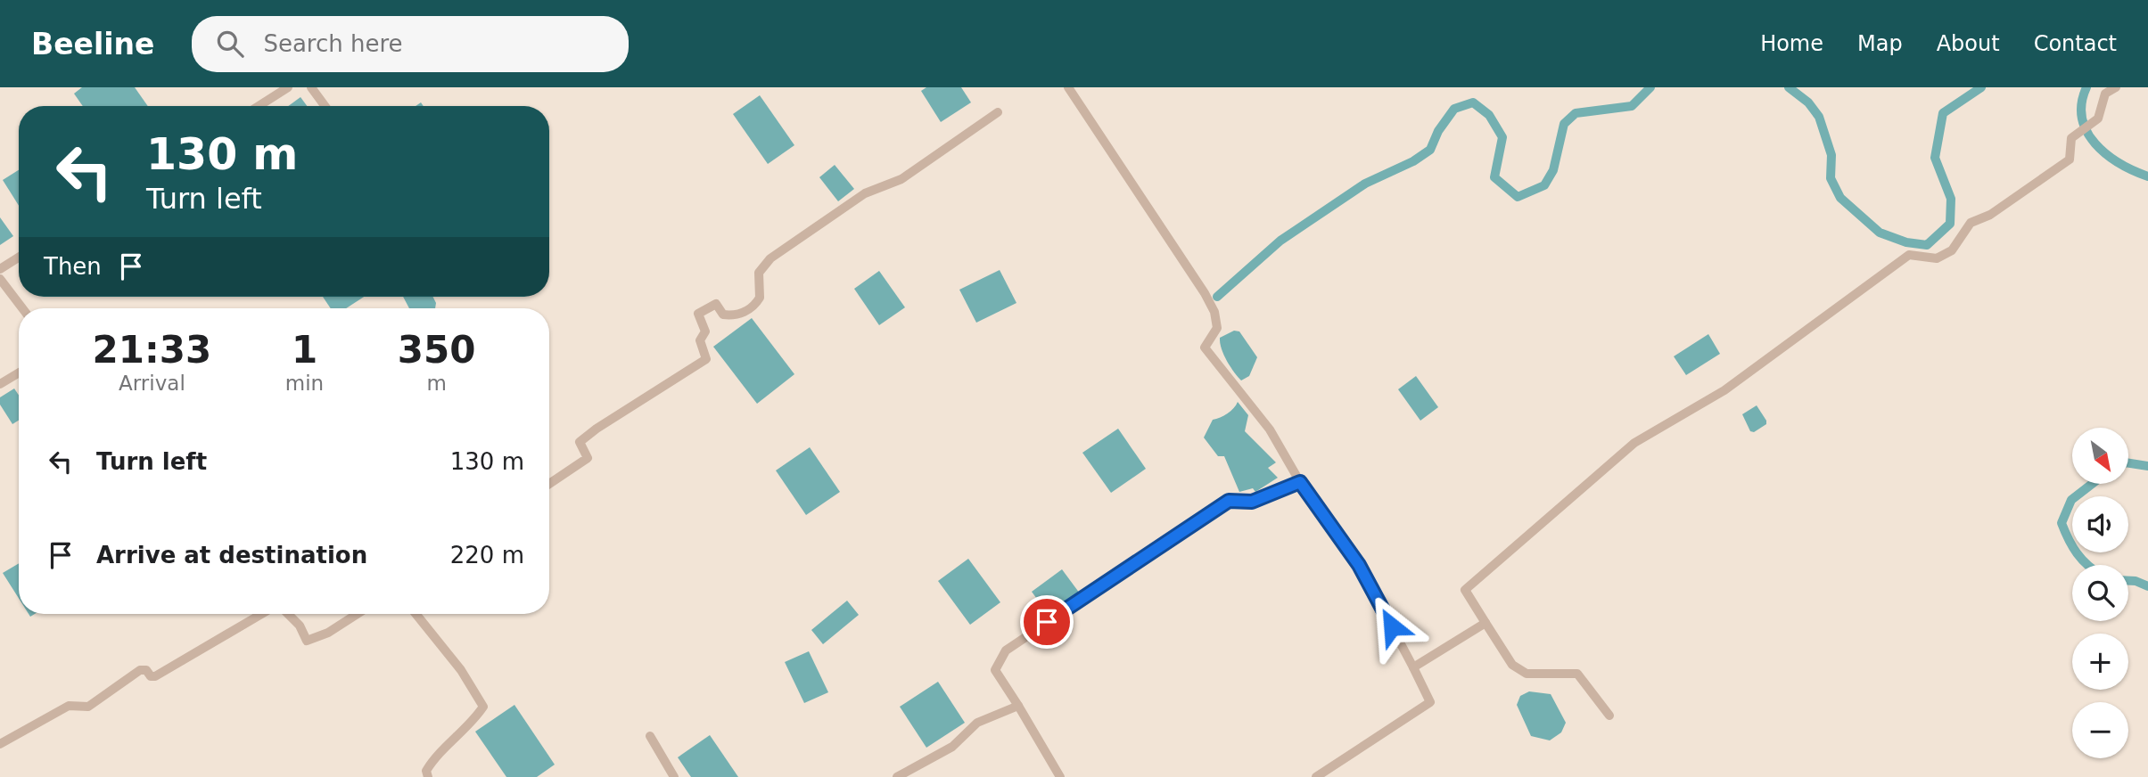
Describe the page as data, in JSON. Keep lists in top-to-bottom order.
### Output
{
  "north": "bottom right",
  "page": {
    "header": "Beeline",
    "search": "Search here",
    "nav": [
      "Home",
      "Map",
      "About",
      "Contact"
    ],
    "turn": ["130 m", "Turn left"],
    "then": "Then",
    "eta": [
      "21:33",
      "Arrival",
      "1",
      "min",
      "350",
      "m"
    ],
    "list": [
      {
        "name": "Turn left",
        "value": "130 m"
      },
      {
        "name": "Arrive at destination",
        "value": "220 m"
      }
    ],
    "map_buttons": ["+", "−"]
  }
}
